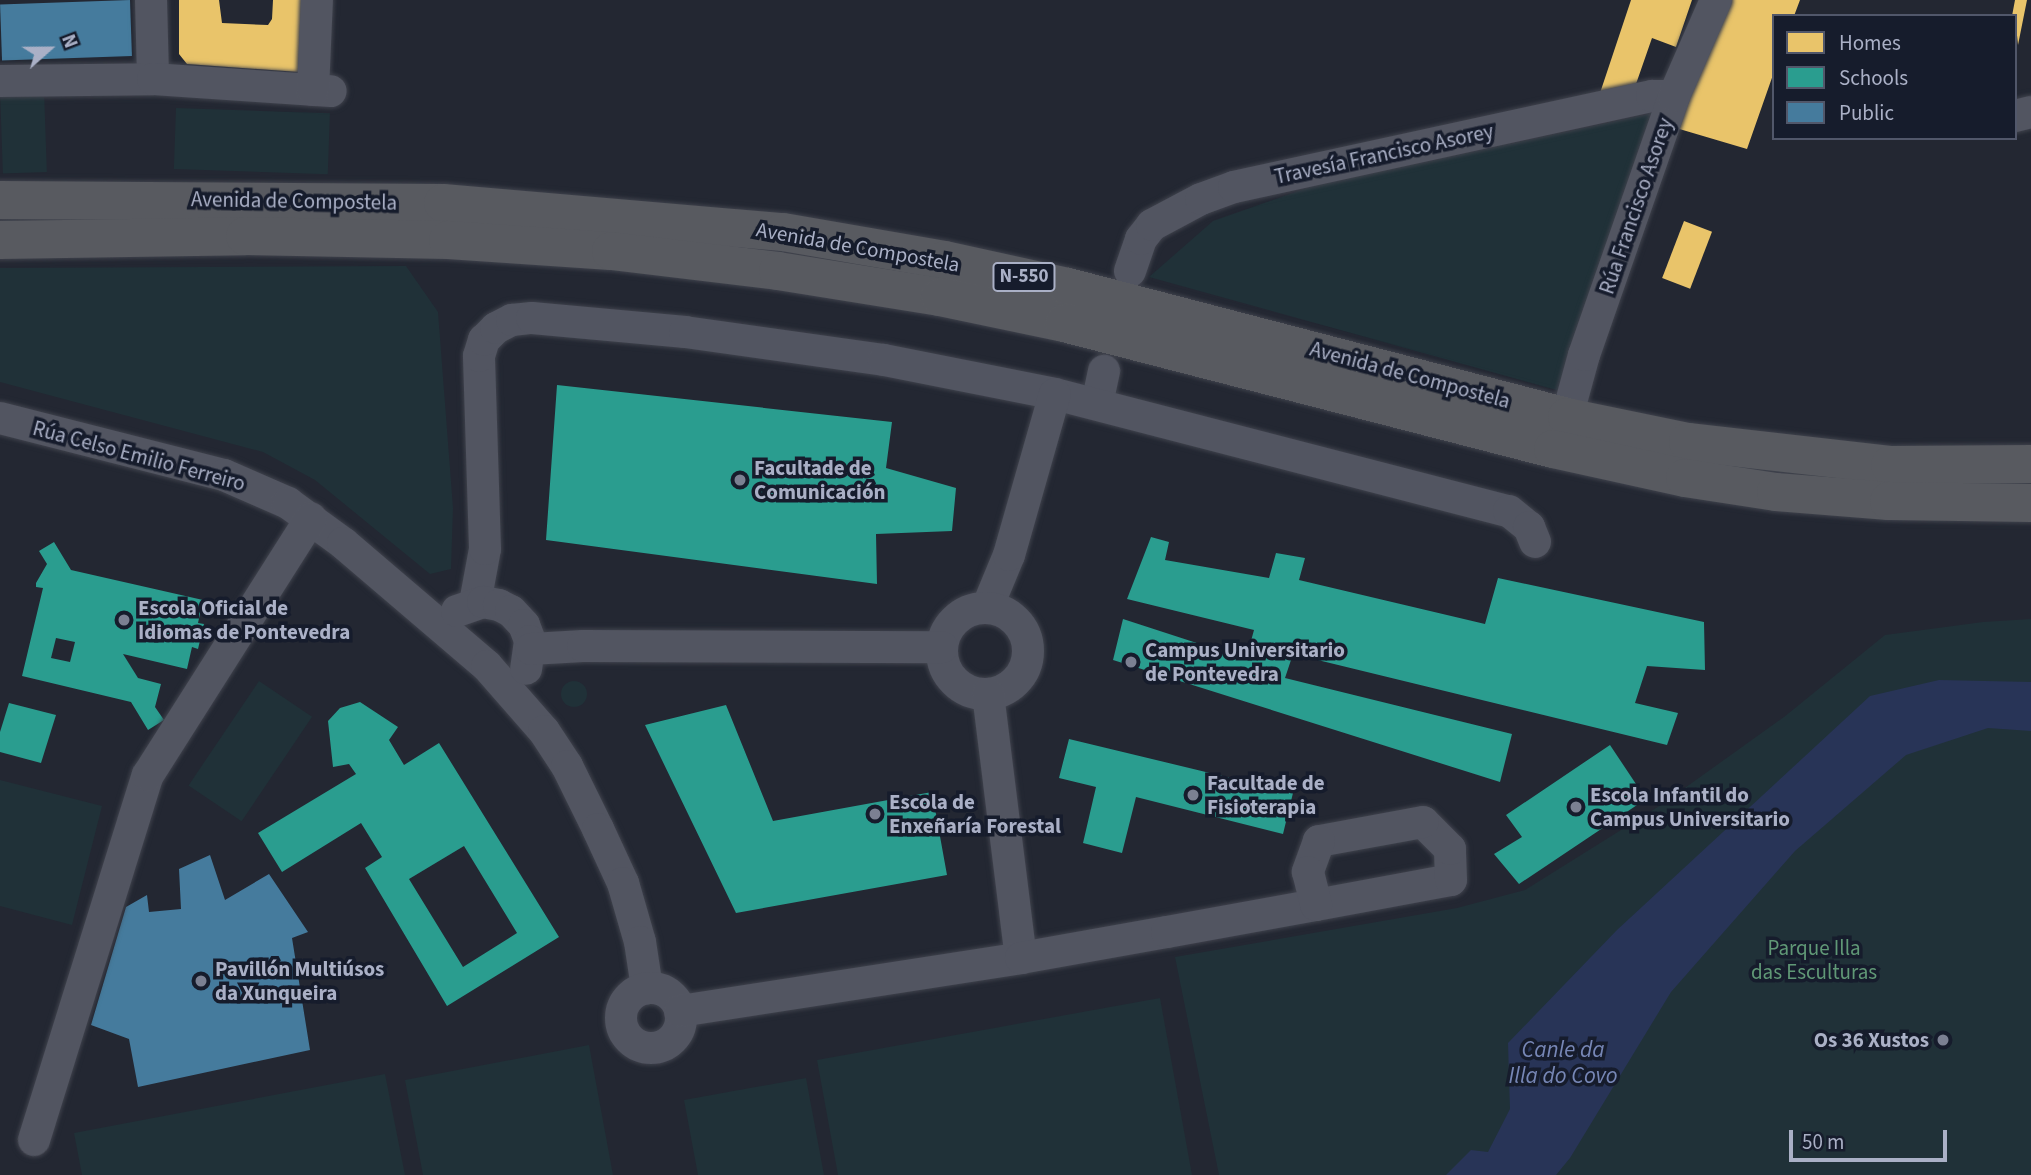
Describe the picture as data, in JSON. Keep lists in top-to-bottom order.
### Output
{
  "streets": {
    "highway": ["Avenida de Compostela", "N-550"],
    "street": ["Travesía Francisco Asorey", "Rúa Francisco Asorey", "Rúa Celso Emilio Ferreiro"]
  },
  "crossings": [
    ["Travesía Francisco Asorey", "Rúa Francisco Asorey"],
    ["Avenida de Compostela", "Rúa Francisco Asorey"]
  ],
  "water": ["Canle da Illa do Covo"],
  "parks": ["Parque Illa das Esculturas"],
  "places": [
    "Facultade de Comunicación",
    "Escola Oficial de Idiomas de Pontevedra",
    "Campus Universitario de Pontevedra",
    "Facultade de Fisioterapia",
    "Escola Infantil do Campus Universitario",
    "Escola de Enxeñaría Forestal",
    "Pavillón Multiúsos da Xunqueira",
    "Os 36 Xustos"
  ],
  "legend": ["Homes", "Schools", "Public"],
  "scale_bar": "50 m",
  "north": "right"
}
